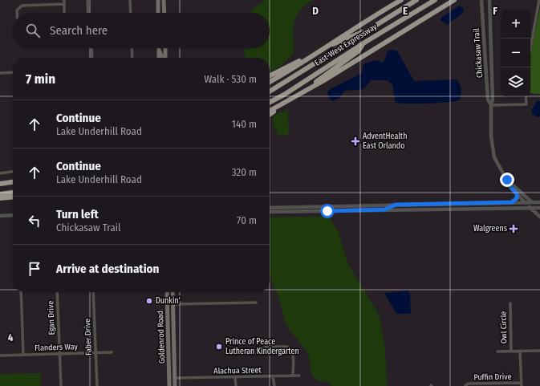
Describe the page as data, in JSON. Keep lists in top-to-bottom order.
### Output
{
  "streets": {
    "highway": ["East-West Expressway"],
    "main road": ["Goldenrod Road"],
    "street": [
      "Chickasaw Trail",
      "Egan Drive",
      "Owl Circle",
      "Faber Drive",
      "Flanders Way",
      "Alachua Street",
      "Puffin Drive"
    ]
  },
  "crossings": [
    ["Egan Drive", "Flanders Way"],
    ["Faber Drive", "Flanders Way"],
    ["Goldenrod Road", "Alachua Street"]
  ],
  "places": {
    "health": ["AdventHealth East Orlando", "Walgreens"],
    "other": ["Dunkin'", "Prince of Peace Lutheran Kindergarten"]
  },
  "page": {
    "map_buttons": ["+", "−"],
    "search": "Search here",
    "heading": ["7 min", "Walk · 530 m"],
    "list": [
      ["Continue", "Lake Underhill Road", "140 m"],
      ["Continue", "Lake Underhill Road", "320 m"],
      ["Turn left", "Chickasaw Trail", "70 m"],
      "Arrive at destination"
    ]
  },
  "grid": {
    "columns": ["D", "E", "F"],
    "rows": ["4"]
  }
}
